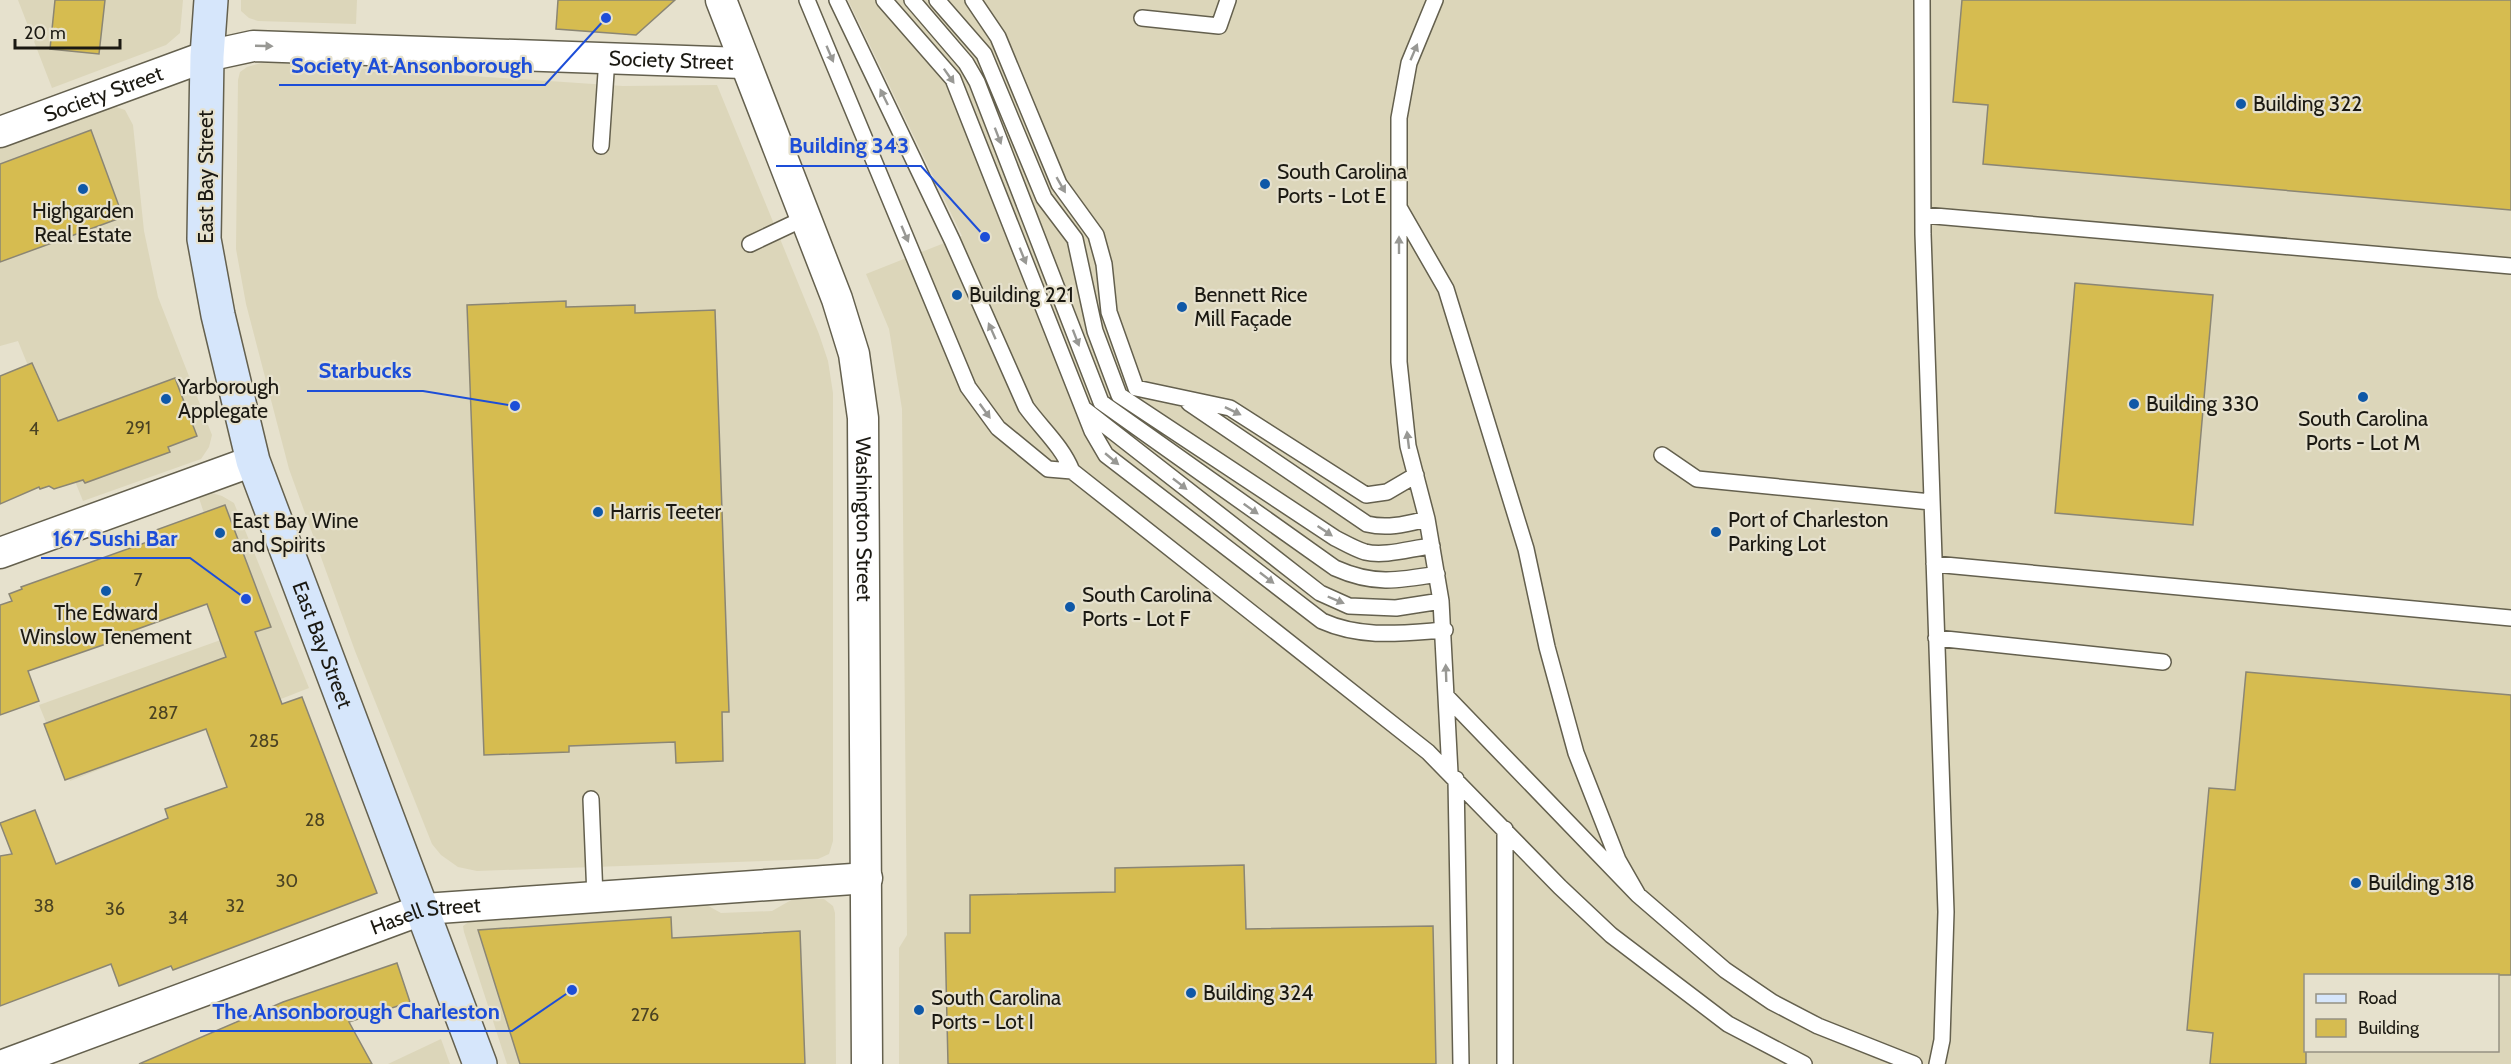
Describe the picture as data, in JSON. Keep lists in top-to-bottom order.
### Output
{
  "streets": {
    "street": [
      "Society Street",
      "East Bay Street",
      "Washington Street",
      "Hasell Street"
    ]
  },
  "crossings": [
    ["Society Street", "East Bay Street"],
    ["Society Street", "Washington Street"],
    ["East Bay Street", "Hasell Street"],
    ["Washington Street", "Hasell Street"]
  ],
  "one_way": ["Society Street"],
  "places": [
    "Society At Ansonborough",
    "Building 322",
    "South Carolina Ports - Lot E",
    "Highgarden Real Estate",
    "Building 343",
    "Building 221",
    "Bennett Rice Mill Façade",
    "South Carolina Ports - Lot M",
    "Yarborough Applegate",
    "Building 330",
    "Starbucks",
    "Harris Teeter",
    "Port of Charleston Parking Lot",
    "East Bay Wine and Spirits",
    "The Edward Winslow Tenement",
    "167 Sushi Bar",
    "South Carolina Ports - Lot F",
    "Building 318",
    "The Ansonborough Charleston",
    "Building 324",
    "South Carolina Ports - Lot I"
  ],
  "house_numbers": [
    "291",
    "4",
    "7",
    "287",
    "285",
    "28",
    "30",
    "38",
    "32",
    "36",
    "34",
    "276"
  ],
  "legend": ["Road", "Building"],
  "scale_bar": "20 m"
}
